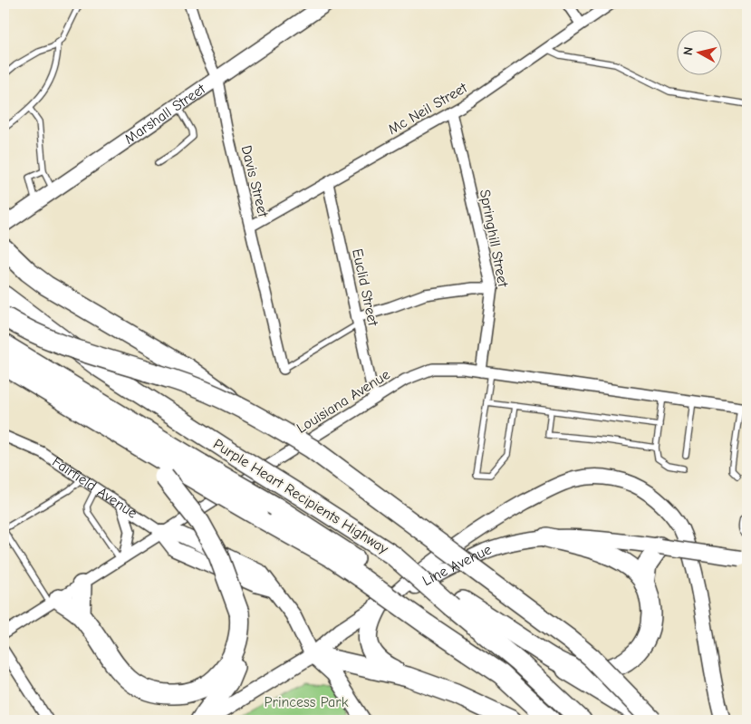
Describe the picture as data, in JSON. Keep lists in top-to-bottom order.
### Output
{
  "streets": {
    "highway": ["Purple Heart Recipients Highway"],
    "main road": ["Marshall Street", "Fairfield Avenue", "Line Avenue"],
    "street": [
      "Mc Neil Street",
      "Davis Street",
      "Springhill Street",
      "Euclid Street",
      "Louisiana Avenue"
    ]
  },
  "crossings": [
    ["Mc Neil Street", "Davis Street"],
    ["Mc Neil Street", "Springhill Street"],
    ["Mc Neil Street", "Euclid Street"],
    ["Marshall Street", "Davis Street"],
    ["Springhill Street", "Louisiana Avenue"],
    ["Euclid Street", "Louisiana Avenue"],
    ["Louisiana Avenue", "Fairfield Avenue"],
    ["Fairfield Avenue", "Line Avenue"]
  ],
  "parks": ["Princess Park"],
  "north": "left"
}
